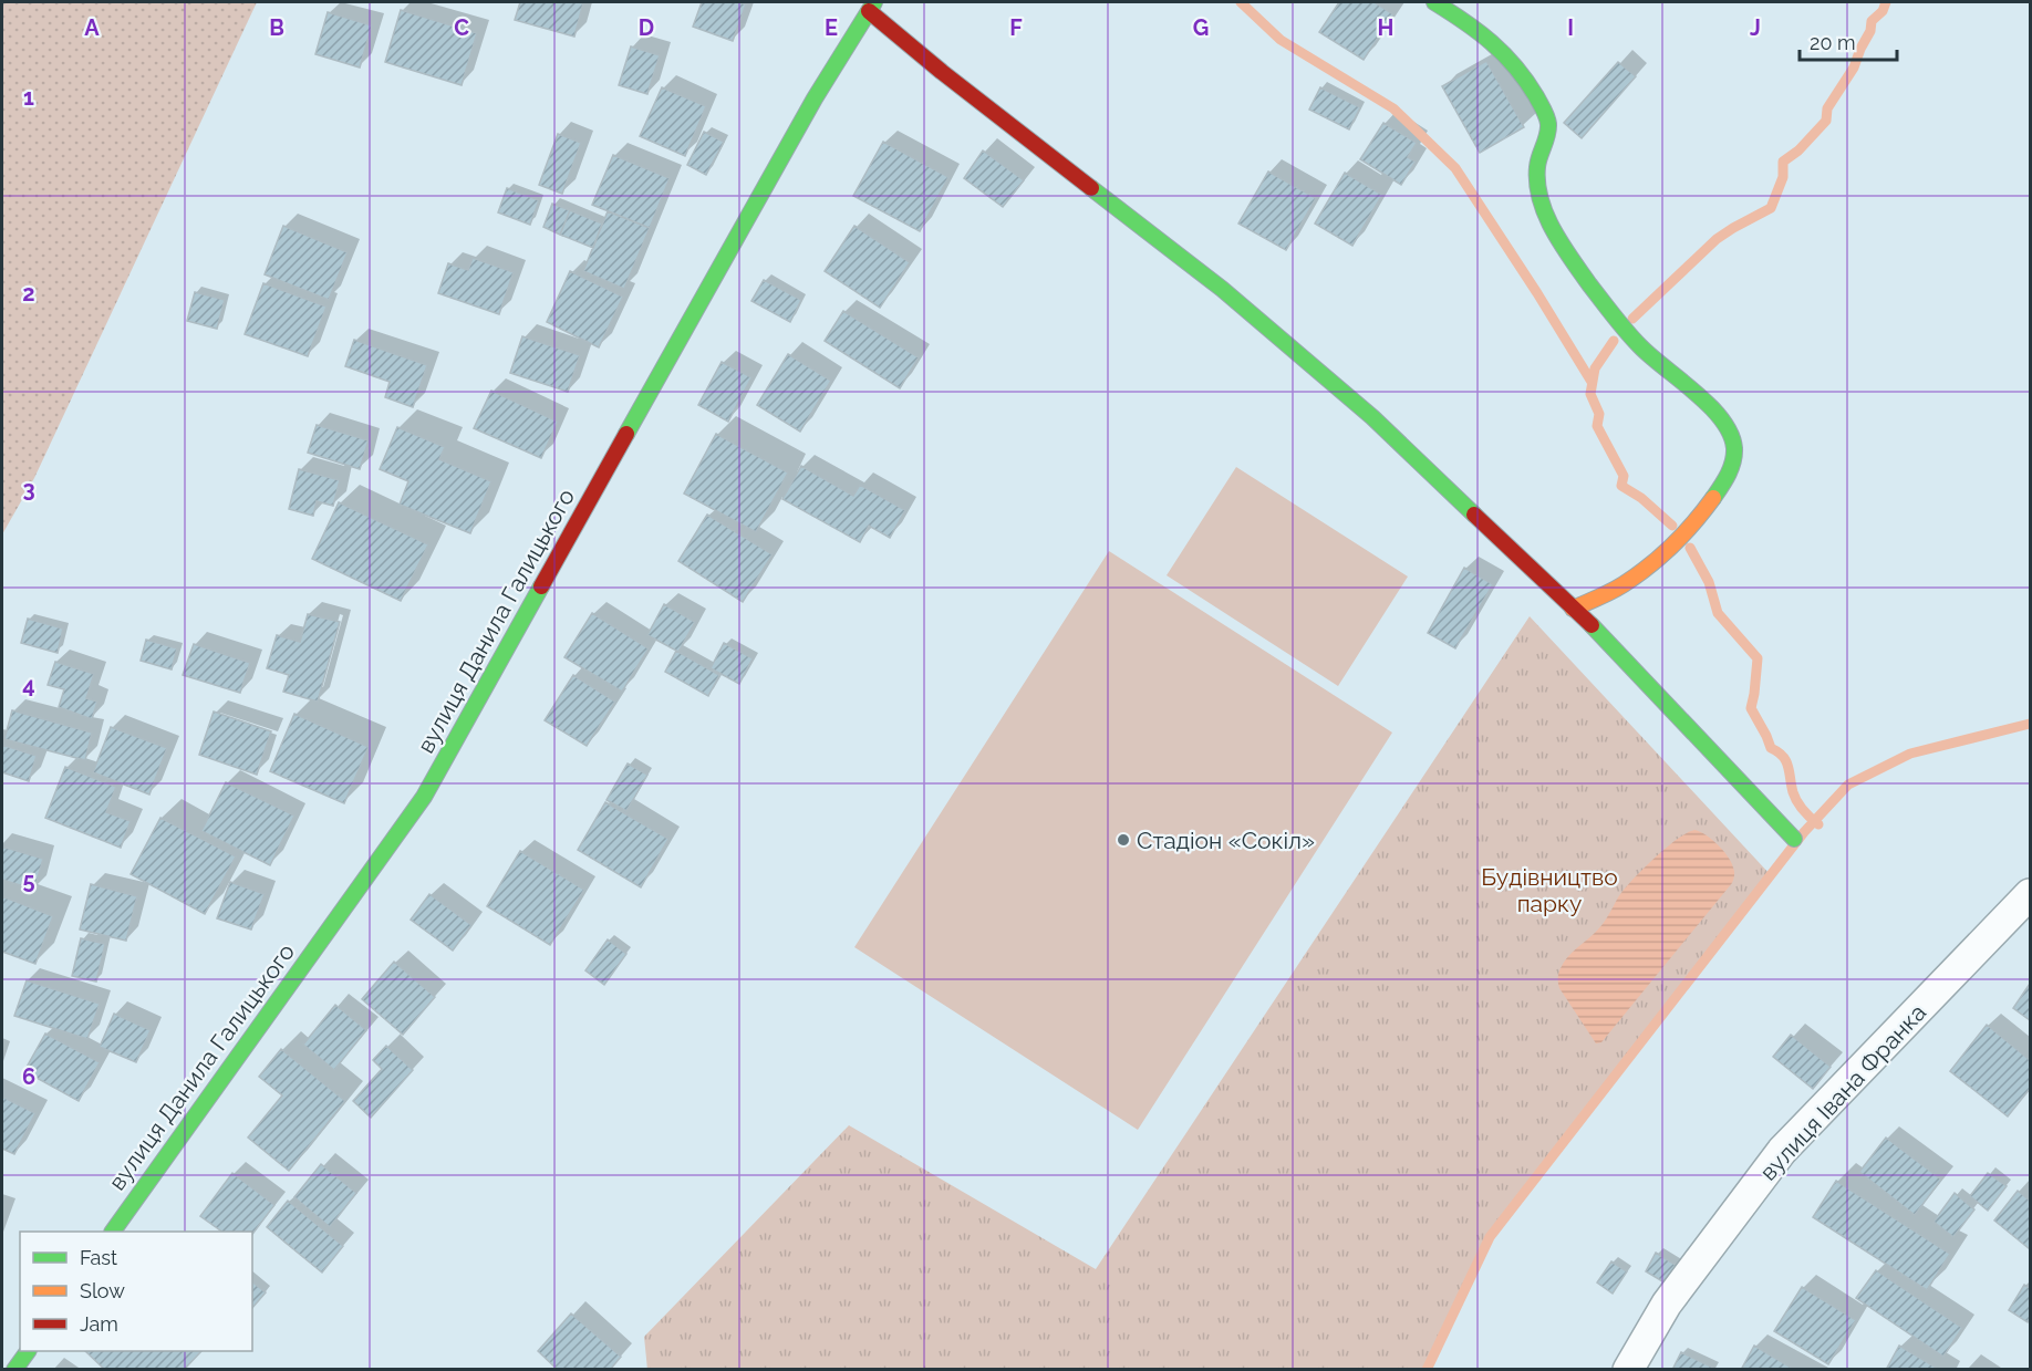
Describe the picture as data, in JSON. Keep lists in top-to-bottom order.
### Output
{
  "streets": {
    "street": ["вулиця Данила Галицького", "вулиця Івана Франка"]
  },
  "parks": ["Будівництво парку"],
  "places": ["Стадіон «Сокіл»"],
  "legend": ["Fast", "Slow", "Jam"],
  "scale_bar": "20 m",
  "grid": {
    "columns": [
      "A",
      "B",
      "C",
      "D",
      "E",
      "F",
      "G",
      "H",
      "I",
      "J"
    ],
    "rows": [
      "1",
      "2",
      "3",
      "4",
      "5",
      "6"
    ]
  }
}
